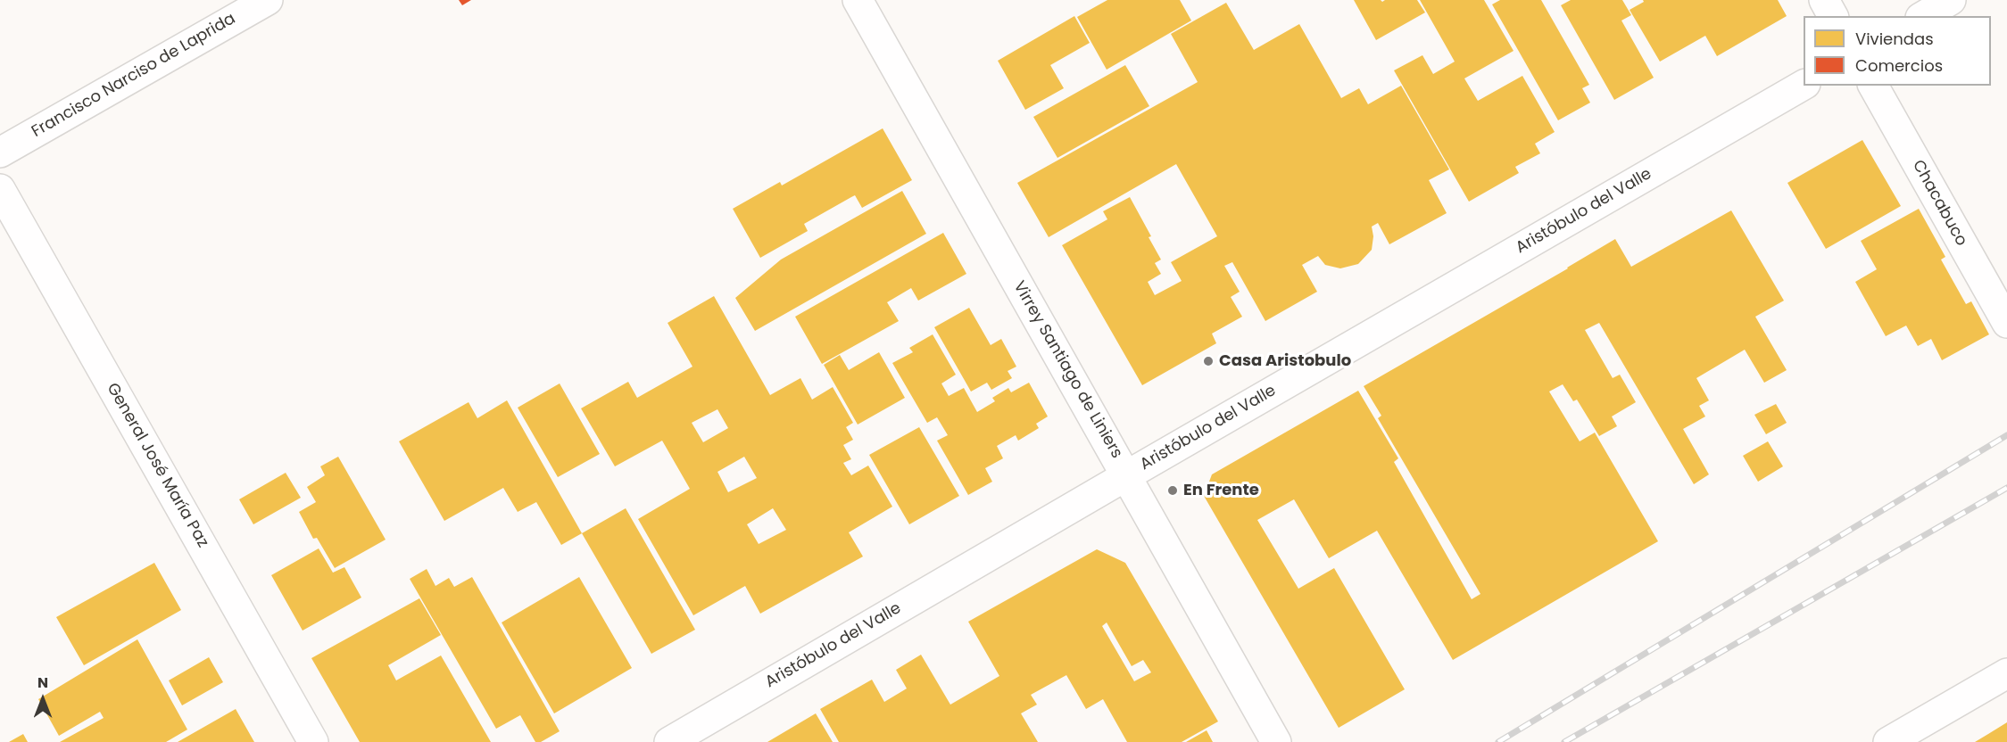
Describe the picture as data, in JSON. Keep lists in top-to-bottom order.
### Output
{
  "streets": {
    "street": [
      "Francisco Narciso de Laprida",
      "Chacabuco",
      "Aristóbulo del Valle",
      "Virrey Santiago de Liniers",
      "General José María Paz"
    ]
  },
  "crossings": [
    ["Aristóbulo del Valle", "Virrey Santiago de Liniers"]
  ],
  "places": ["Casa Aristobulo", "En Frente"],
  "legend": ["Viviendas", "Comercios"],
  "north": "top"
}
